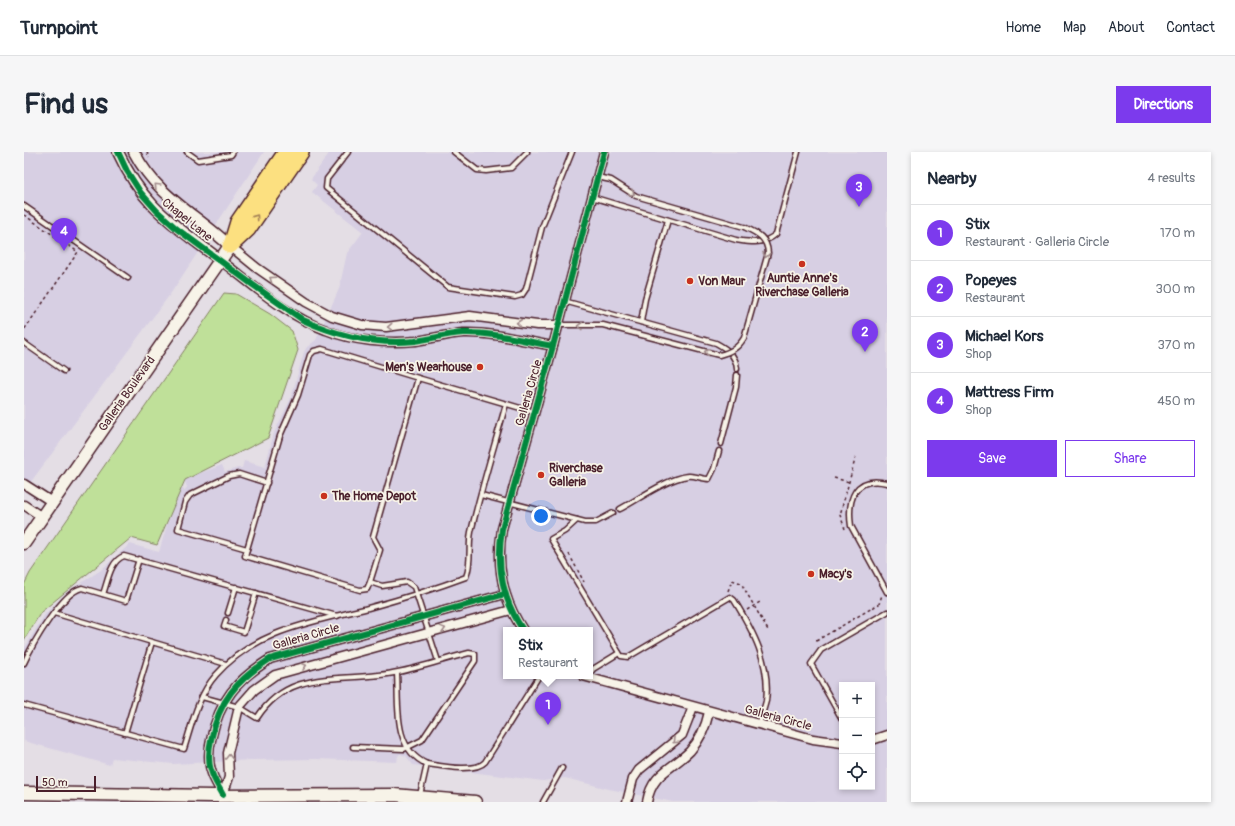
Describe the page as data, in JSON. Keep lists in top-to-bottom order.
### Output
{
  "streets": {
    "main road": ["Galleria Boulevard"],
    "street": ["Chapel Lane", "Galleria Circle"]
  },
  "crossings": [
    ["Chapel Lane", "Galleria Boulevard"]
  ],
  "places": [
    "Auntie Anne's Riverchase Galleria",
    "Von Maur",
    "Men's Wearhouse",
    "Riverchase Galleria",
    "The Home Depot",
    "Macy's"
  ],
  "scale_bar": "50 m",
  "page": {
    "header": "Turnpoint",
    "nav": [
      "Home",
      "Map",
      "About",
      "Contact"
    ],
    "buttons": [
      "Directions",
      ["Save", "Share"]
    ],
    "title": "Find us",
    "heading": ["Nearby", "4 results"],
    "pins": [
      "3",
      "4",
      "2",
      "1"
    ],
    "list": [
      {
        "mark": "1",
        "name": "Stix",
        "note": "Restaurant · Galleria Circle",
        "value": "170 m"
      },
      {
        "mark": "2",
        "name": "Popeyes",
        "note": "Restaurant",
        "value": "300 m"
      },
      {
        "mark": "3",
        "name": "Michael Kors",
        "note": "Shop",
        "value": "370 m"
      },
      {
        "mark": "4",
        "name": "Mattress Firm",
        "note": "Shop",
        "value": "450 m"
      }
    ],
    "popup": ["Stix", "Restaurant"],
    "map_buttons": ["+", "−"],
    "scale": "50 m"
  }
}
